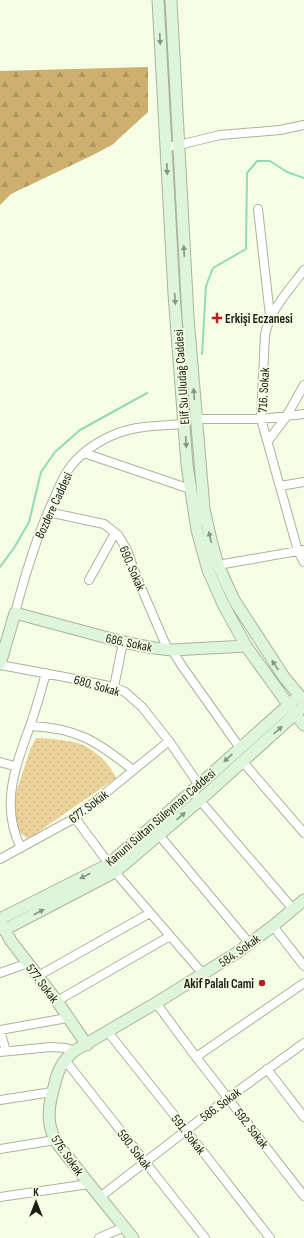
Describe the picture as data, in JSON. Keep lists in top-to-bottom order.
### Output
{
  "streets": {
    "street": [
      "Elif Su Uludağ Caddesi",
      "716. Sokak",
      "Bozdere Caddesi",
      "690. Sokak",
      "686. Sokak",
      "680. Sokak",
      "677. Sokak",
      "Kanuni Sultan Süleyman Caddesi",
      "584. Sokak",
      "577. Sokak",
      "586. Sokak",
      "592. Sokak",
      "591. Sokak",
      "590. Sokak",
      "576. Sokak"
    ]
  },
  "crossings": [
    ["Elif Su Uludağ Caddesi", "Bozdere Caddesi"],
    ["Elif Su Uludağ Caddesi", "686. Sokak"],
    ["Elif Su Uludağ Caddesi", "Kanuni Sultan Süleyman Caddesi"],
    ["Bozdere Caddesi", "690. Sokak"],
    ["Bozdere Caddesi", "686. Sokak"],
    ["Bozdere Caddesi", "680. Sokak"],
    ["690. Sokak", "686. Sokak"],
    ["690. Sokak", "Kanuni Sultan Süleyman Caddesi"],
    ["680. Sokak", "677. Sokak"],
    ["680. Sokak", "Kanuni Sultan Süleyman Caddesi"],
    ["680. Sokak", "584. Sokak"],
    ["584. Sokak", "577. Sokak"],
    ["584. Sokak", "592. Sokak"],
    ["584. Sokak", "591. Sokak"],
    ["584. Sokak", "576. Sokak"],
    ["577. Sokak", "576. Sokak"],
    ["586. Sokak", "592. Sokak"],
    ["586. Sokak", "591. Sokak"],
    ["586. Sokak", "590. Sokak"],
    ["586. Sokak", "576. Sokak"],
    ["590. Sokak", "576. Sokak"]
  ],
  "places": {
    "health": ["Erkişi Eczanesi"],
    "other": ["Akif Palalı Cami"]
  },
  "north": "top"
}
